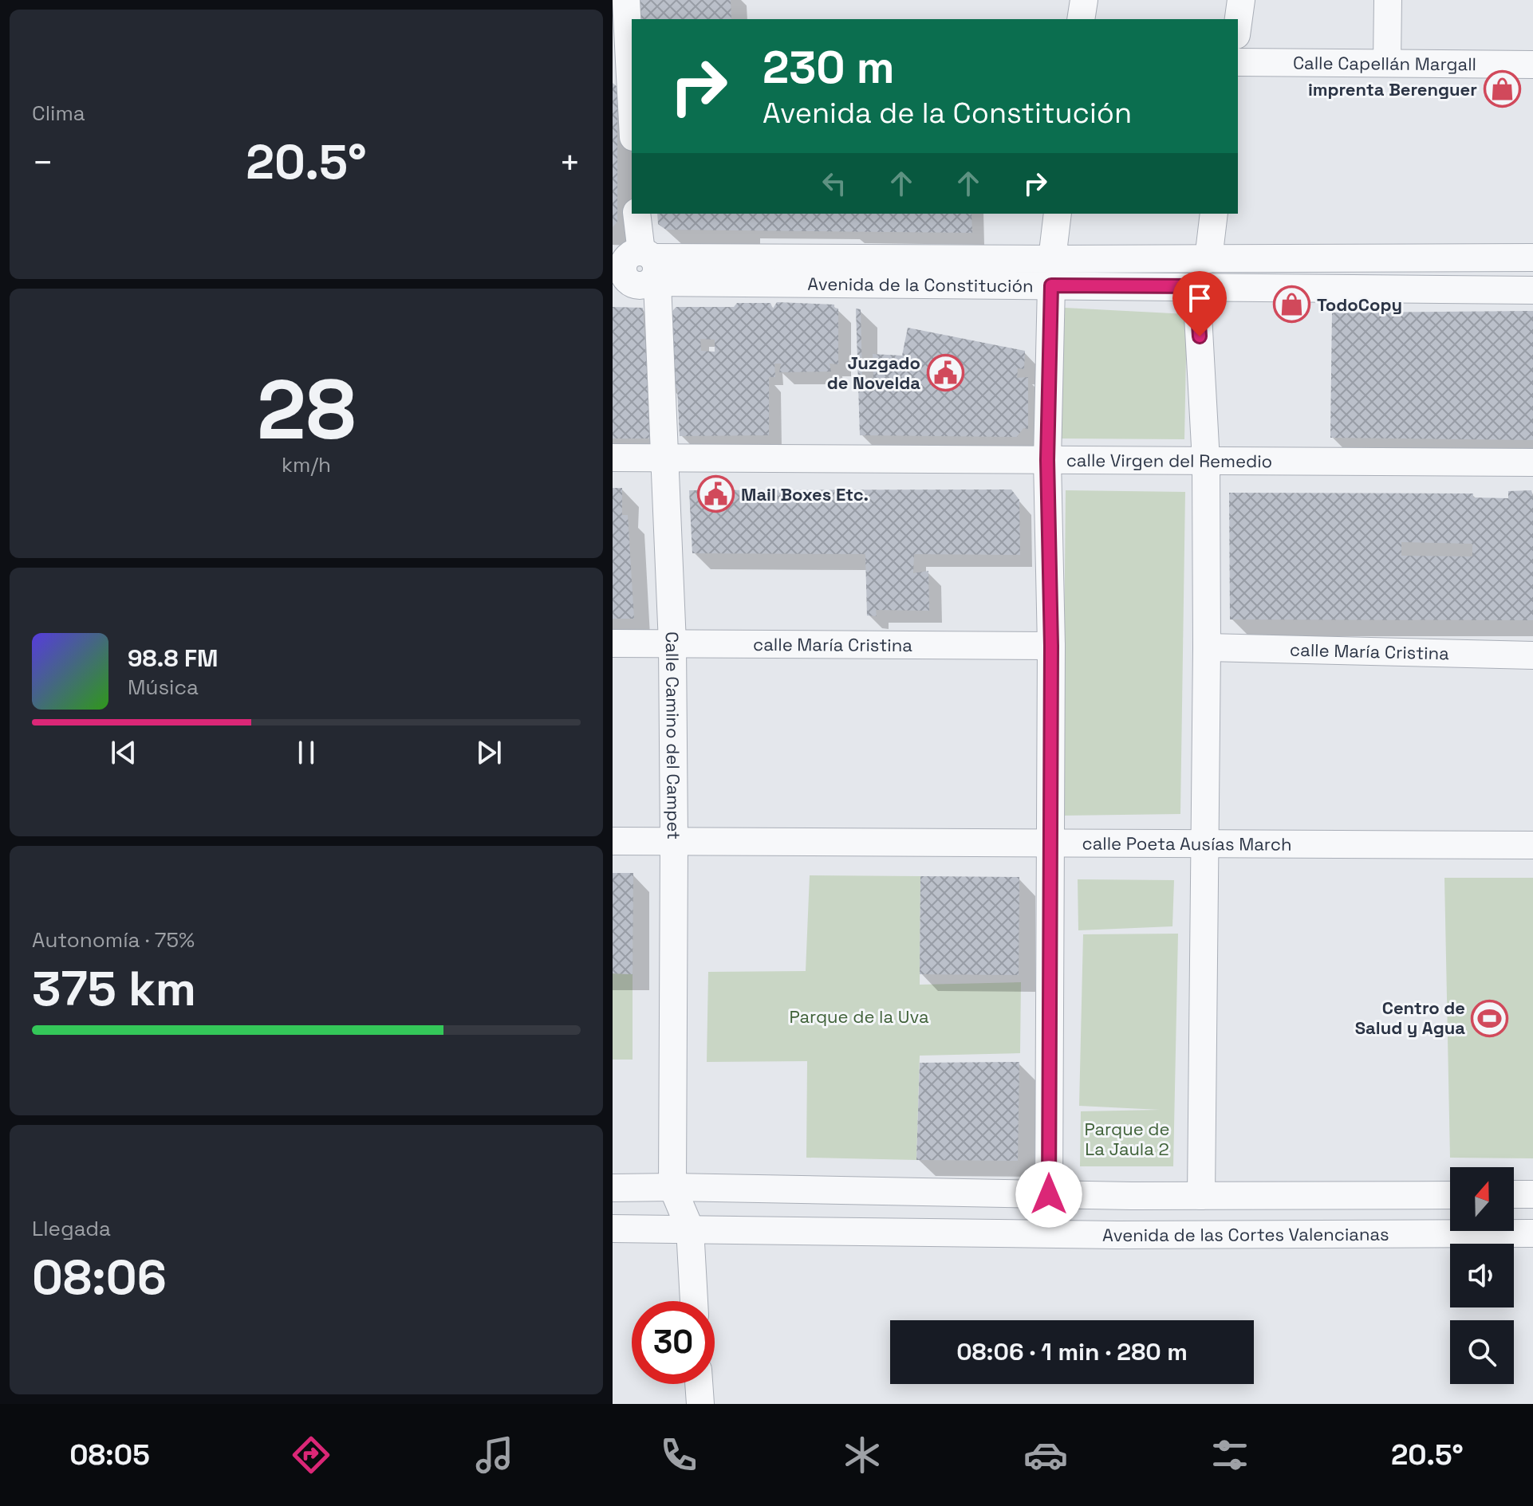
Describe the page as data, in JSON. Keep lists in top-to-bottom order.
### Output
{
  "streets": {
    "street": [
      "Calle Capellán Margall",
      "Avenida de la Constitución",
      "calle Virgen del Remedio",
      "calle María Cristina",
      "Calle Camino del Campet",
      "calle Poeta Ausías March",
      "Avenida de las Cortes Valencianas"
    ]
  },
  "crossings": [
    ["Avenida de la Constitución", "Calle Camino del Campet"],
    ["calle Virgen del Remedio", "Calle Camino del Campet"],
    ["calle María Cristina", "Calle Camino del Campet"],
    ["Calle Camino del Campet", "calle Poeta Ausías March"]
  ],
  "parks": ["Parque de la Uva", "Parque de La Jaula 2"],
  "places": {
    "shop": ["imprenta Berenguer", "TodoCopy"],
    "public building": ["Juzgado de Novelda", "Mail Boxes Etc."],
    "sports": ["Centro de Salud y Agua"]
  },
  "north": "top",
  "page": {
    "tile": [
      "Clima",
      ["28", "km/h"],
      ["Autonomía · 75%", "375 km"],
      ["Llegada", "08:06"]
    ],
    "turn": ["230 m", "Avenida de la Constitución"],
    "heat": ["−", "20.5°", "+"],
    "song": ["98.8 FM", "Música"],
    "limit": "30",
    "trip": "08:06 · 1 min · 280 m",
    "tabs": ["08:05", "20.5°"]
  }
}
